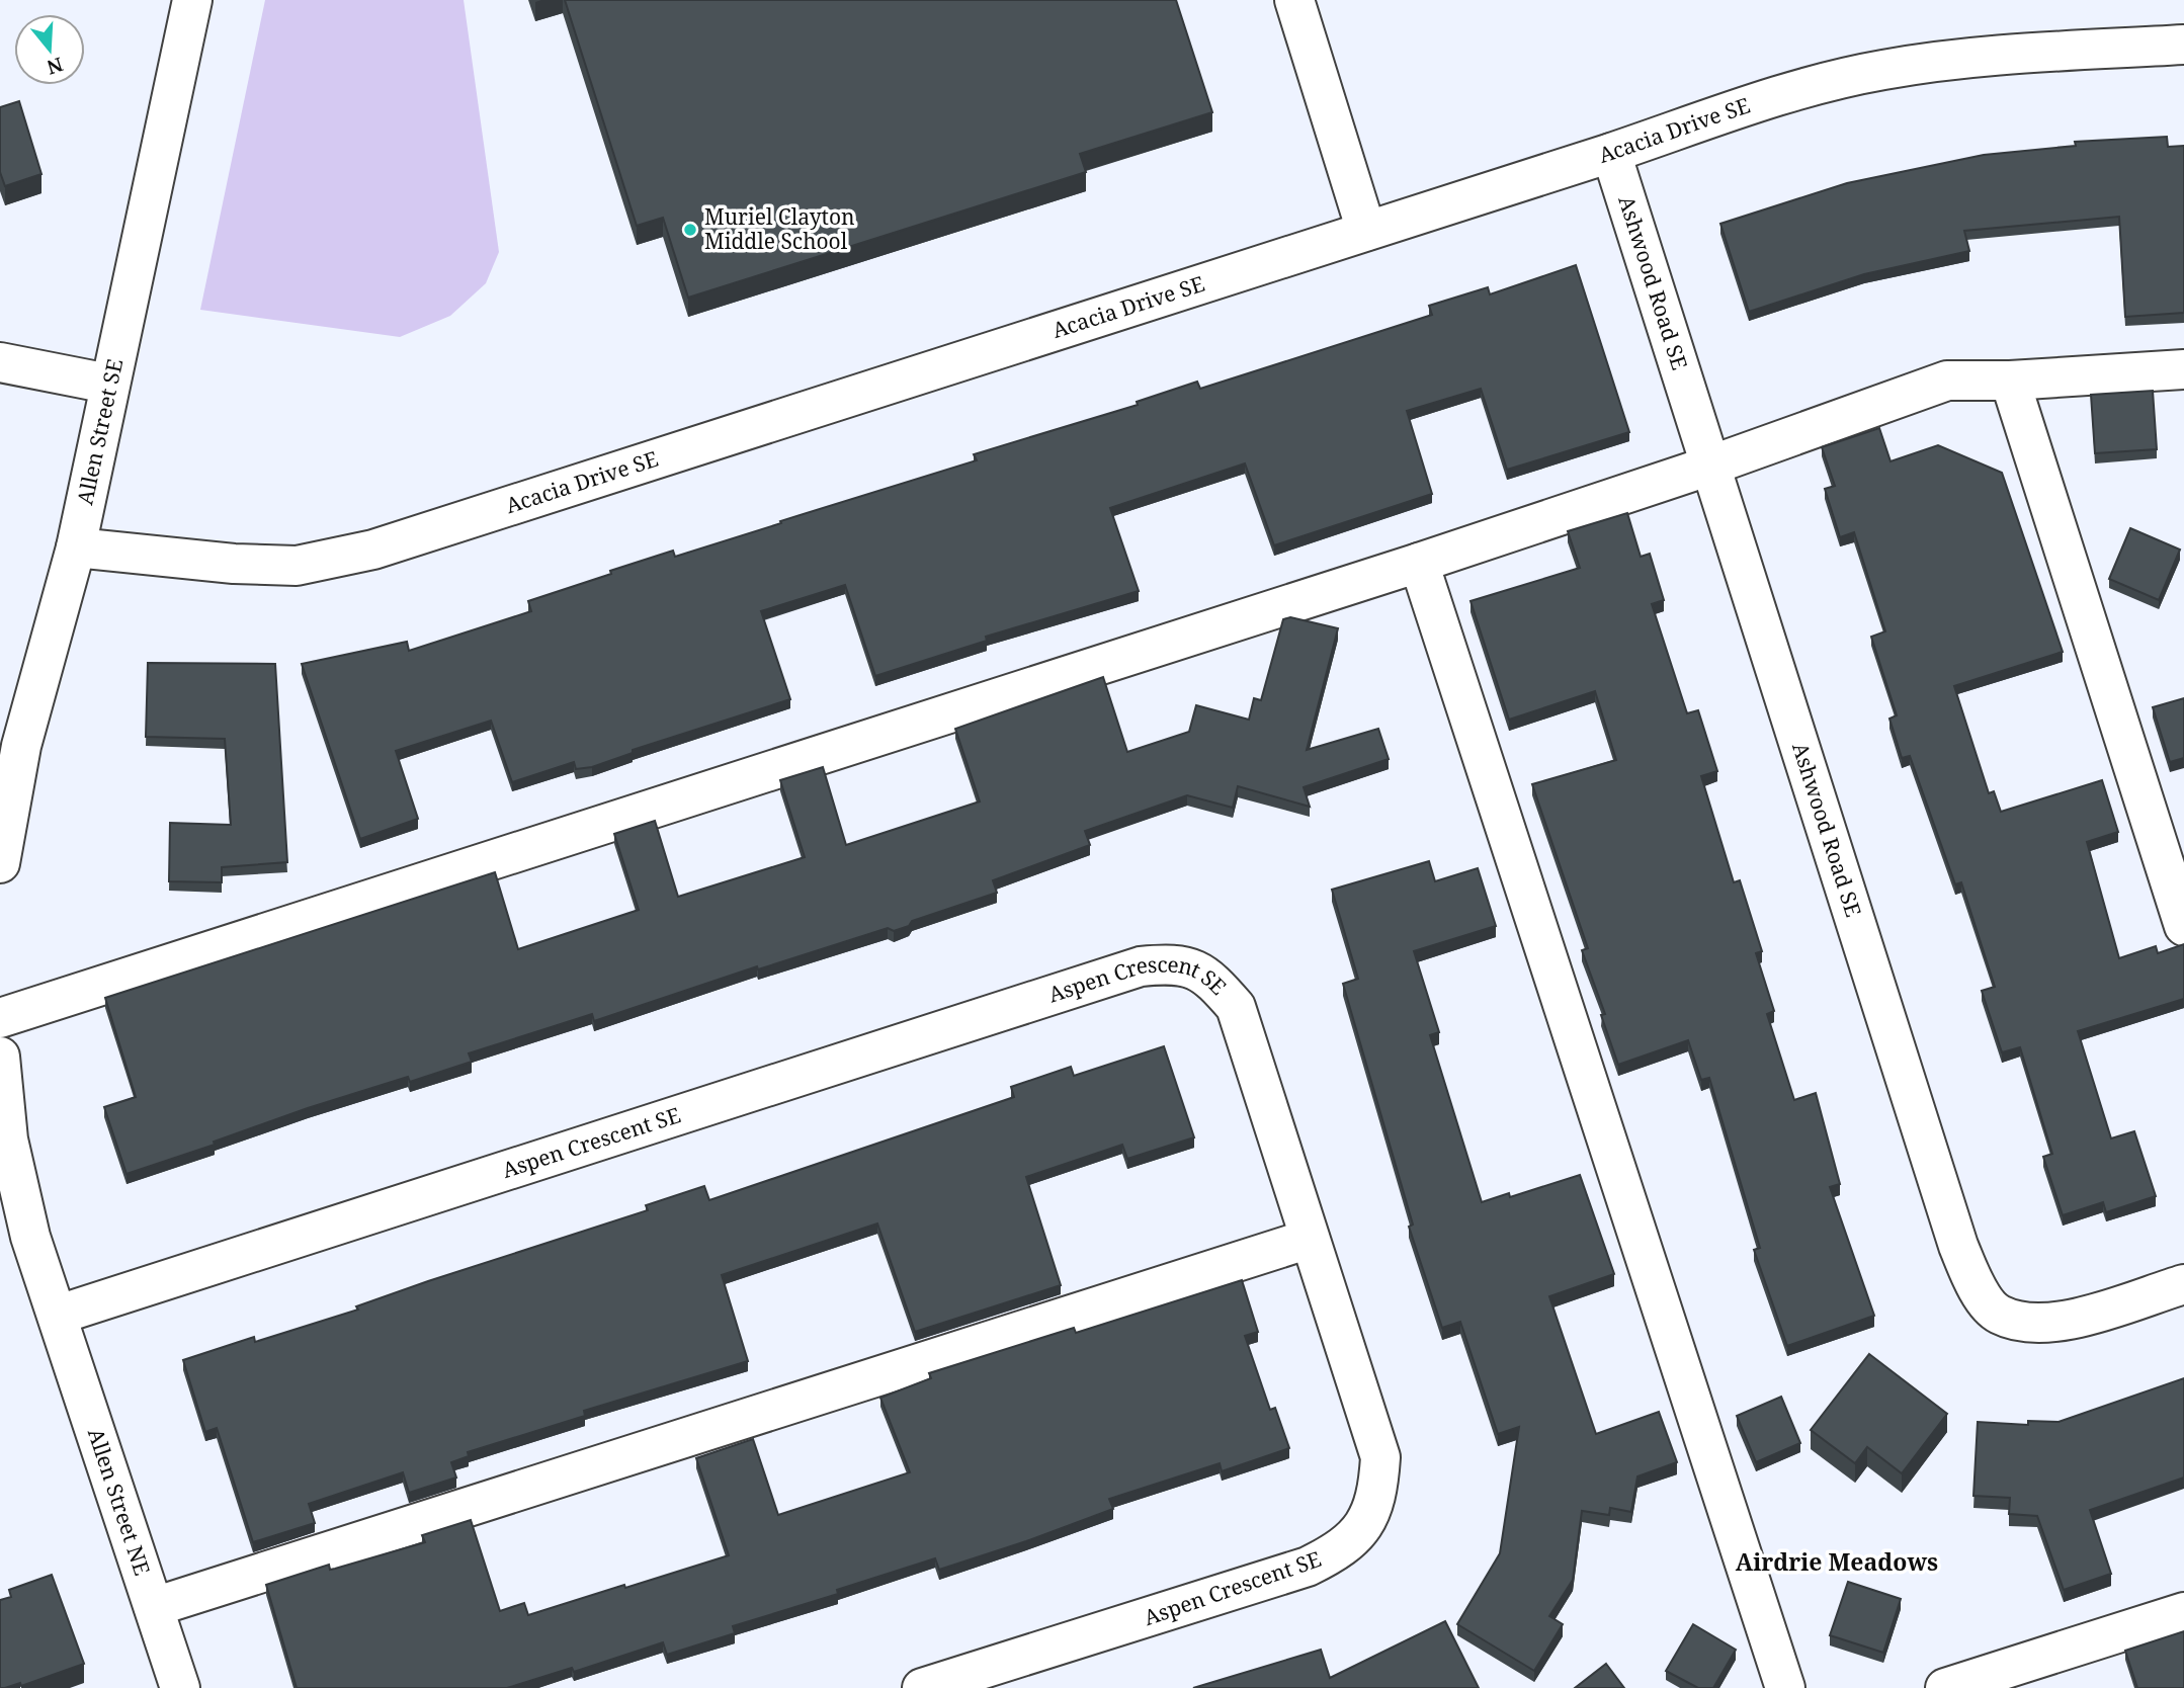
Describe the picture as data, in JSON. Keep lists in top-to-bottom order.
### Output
{
  "streets": {
    "street": [
      "Acacia Drive SE",
      "Ashwood Road SE",
      "Allen Street SE",
      "Aspen Crescent SE",
      "Allen Street NE"
    ]
  },
  "crossings": [
    ["Acacia Drive SE", "Ashwood Road SE"],
    ["Acacia Drive SE", "Allen Street SE"],
    ["Aspen Crescent SE", "Allen Street NE"]
  ],
  "districts": ["Airdrie Meadows"],
  "places": ["Muriel Clayton Middle School"],
  "north": "bottom"
}
